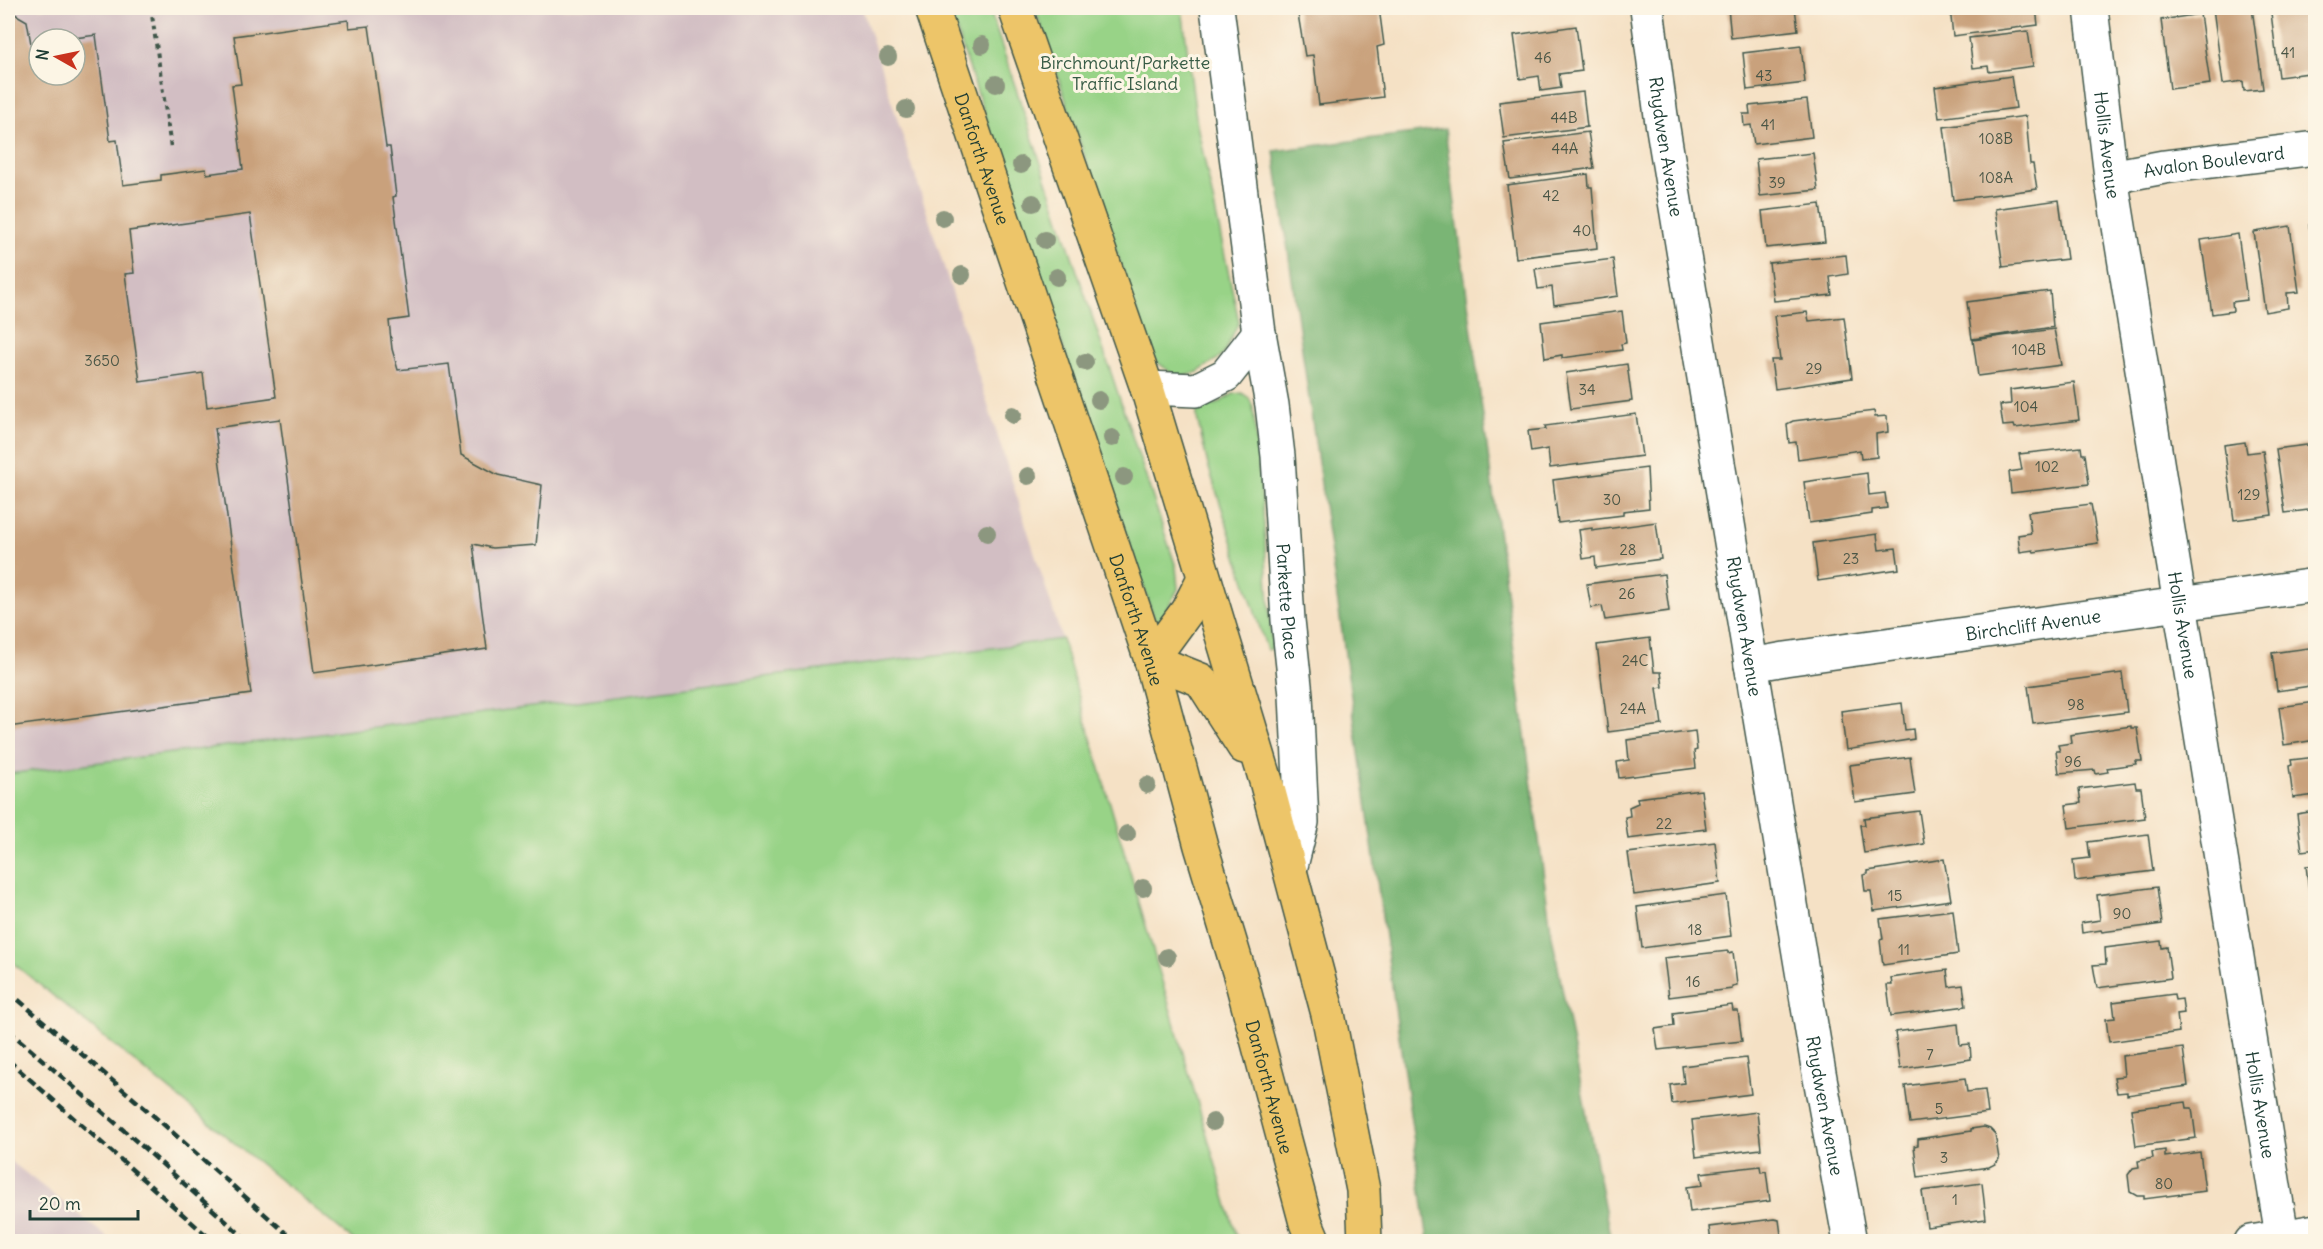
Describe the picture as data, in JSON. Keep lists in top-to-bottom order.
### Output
{
  "streets": {
    "main road": ["Danforth Avenue"],
    "street": [
      "Rhydwen Avenue",
      "Hollis Avenue",
      "Avalon Boulevard",
      "Parkette Place",
      "Birchcliff Avenue"
    ]
  },
  "crossings": [
    ["Rhydwen Avenue", "Birchcliff Avenue"],
    ["Hollis Avenue", "Avalon Boulevard"],
    ["Hollis Avenue", "Birchcliff Avenue"]
  ],
  "parks": ["Birchmount/Parkette Traffic Island"],
  "house_numbers": [
    "41",
    "46",
    "43",
    "44B",
    "41",
    "108B",
    "44A",
    "108A",
    "39",
    "42",
    "40",
    "104B",
    "3650",
    "29",
    "34",
    "104",
    "102",
    "129",
    "30",
    "28",
    "23",
    "26",
    "24C",
    "98",
    "24A",
    "96",
    "22",
    "15",
    "90",
    "18",
    "11",
    "16",
    "7",
    "5",
    "3",
    "80",
    "1"
  ],
  "scale_bar": "20 m",
  "north": "left"
}
